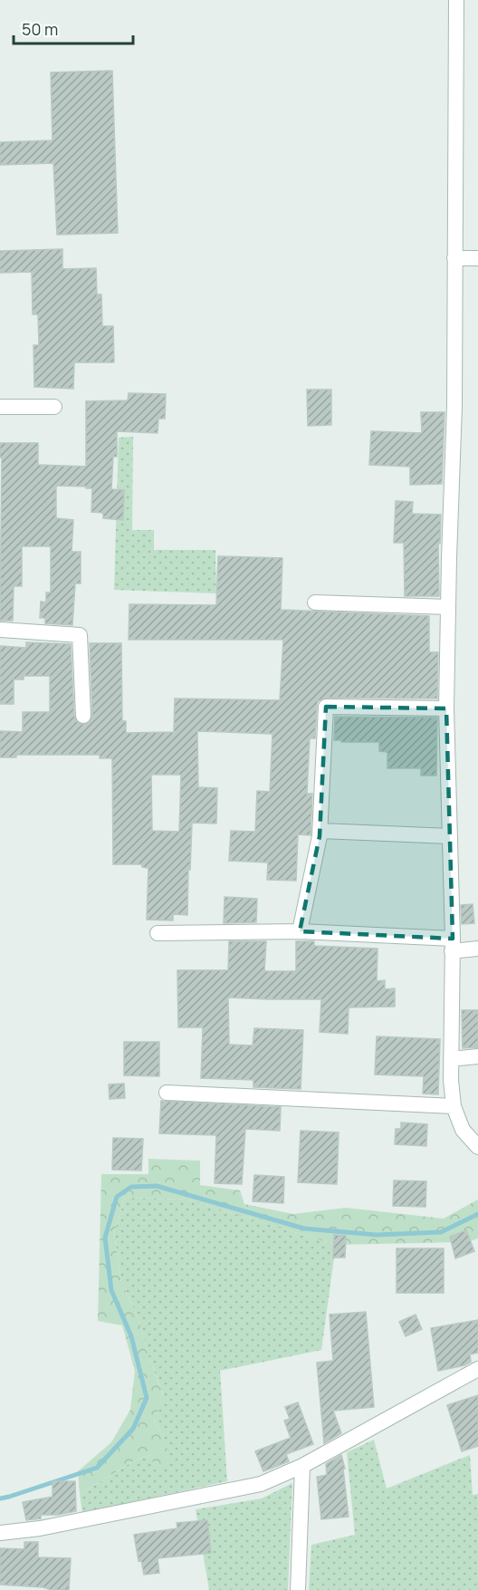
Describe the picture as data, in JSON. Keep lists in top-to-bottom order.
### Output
{
  "scale_bar": "50 m"
}
